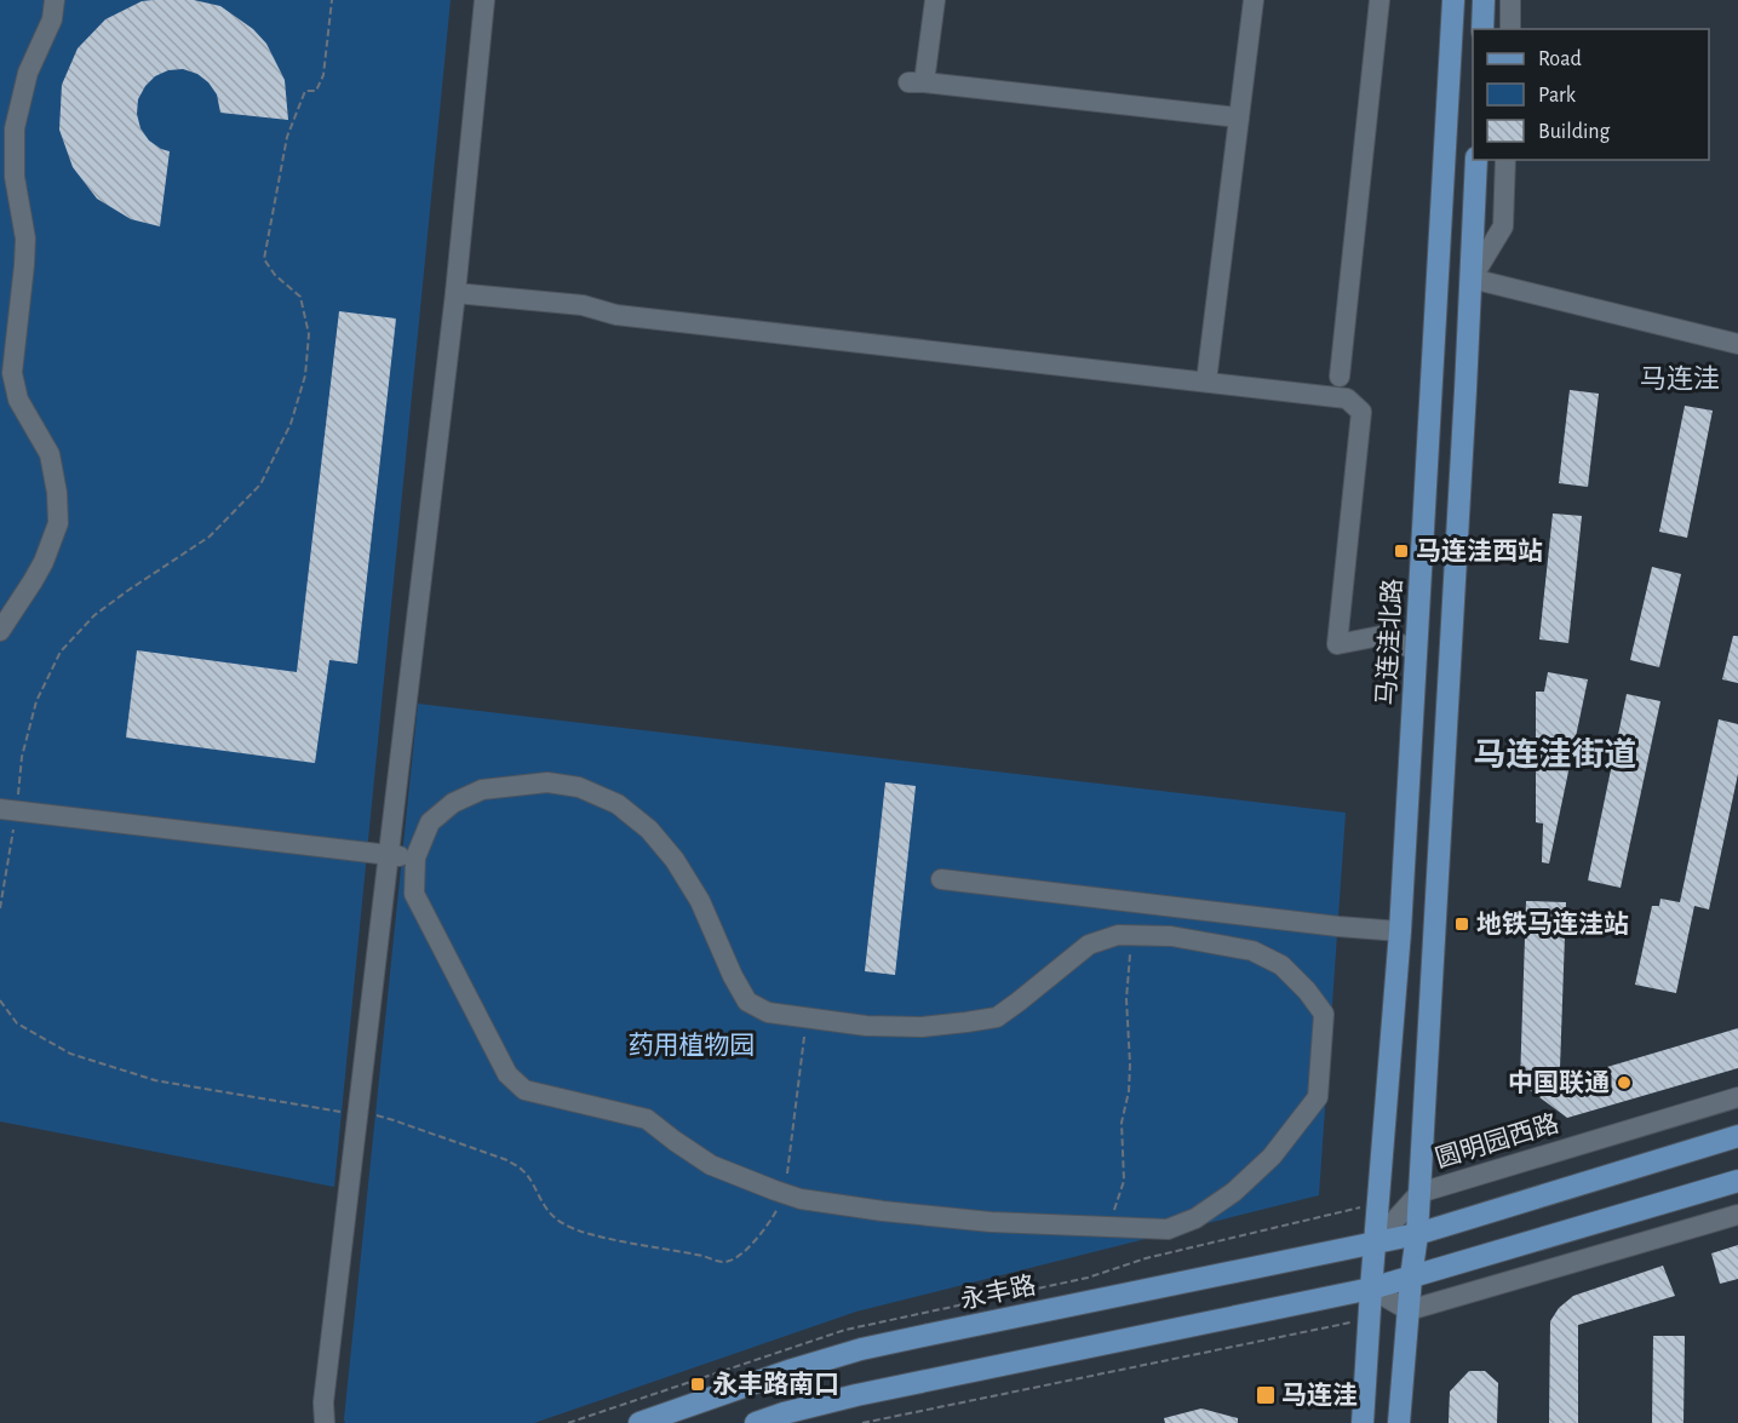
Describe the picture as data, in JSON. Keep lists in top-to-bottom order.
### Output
{
  "streets": {
    "main road": ["马连洼北路", "永丰路"],
    "street": ["圆明园西路"]
  },
  "crossings": [
    ["马连洼北路", "圆明园西路"],
    ["马连洼北路", "永丰路"],
    ["圆明园西路", "永丰路"]
  ],
  "districts": ["马连洼", "马连洼街道"],
  "parks": ["药用植物园"],
  "places": {
    "transit": [
      "马连洼西站",
      "地铁马连洼站",
      "永丰路南口",
      "马连洼"
    ],
    "other": ["中国联通"]
  },
  "legend": ["Road", "Park", "Building"]
}
